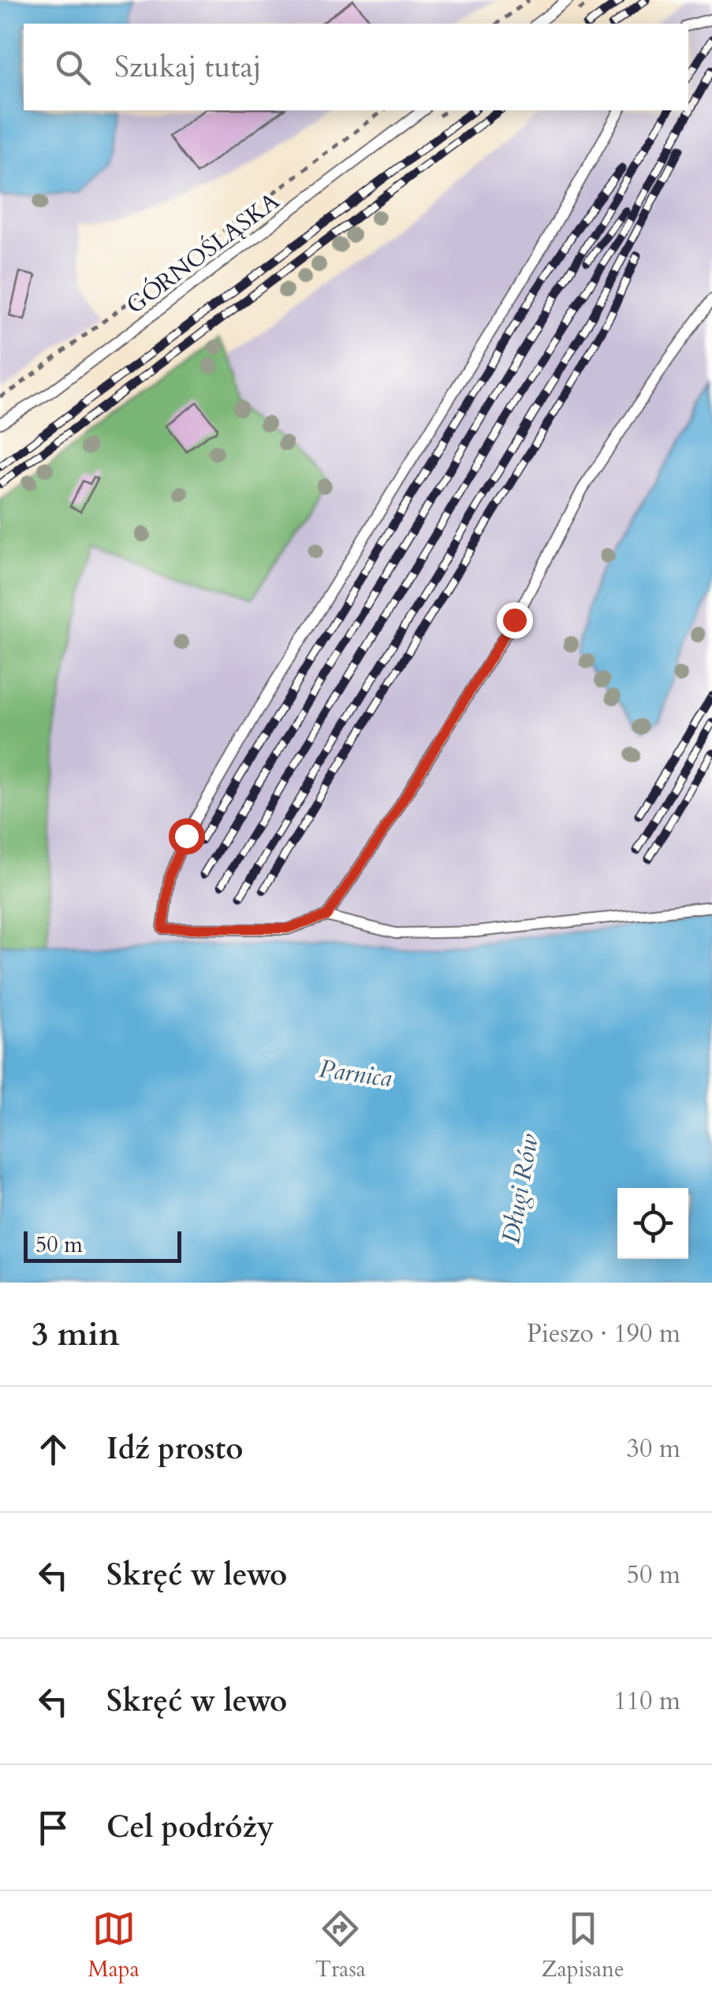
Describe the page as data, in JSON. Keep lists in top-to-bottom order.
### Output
{
  "streets": {
    "lane": ["GÓRNOŚLĄSKA"]
  },
  "water": ["Parnica", "Długi Rów"],
  "scale_bar": "50 m",
  "page": {
    "search": "Szukaj tutaj",
    "scale": "50 m",
    "heading": ["3 min", "Pieszo · 190 m"],
    "list": [
      ["Idź prosto", "30 m"],
      ["Skręć w lewo", "50 m"],
      ["Skręć w lewo", "110 m"],
      "Cel podróży"
    ],
    "nav": ["Mapa", "Trasa", "Zapisane"]
  }
}
